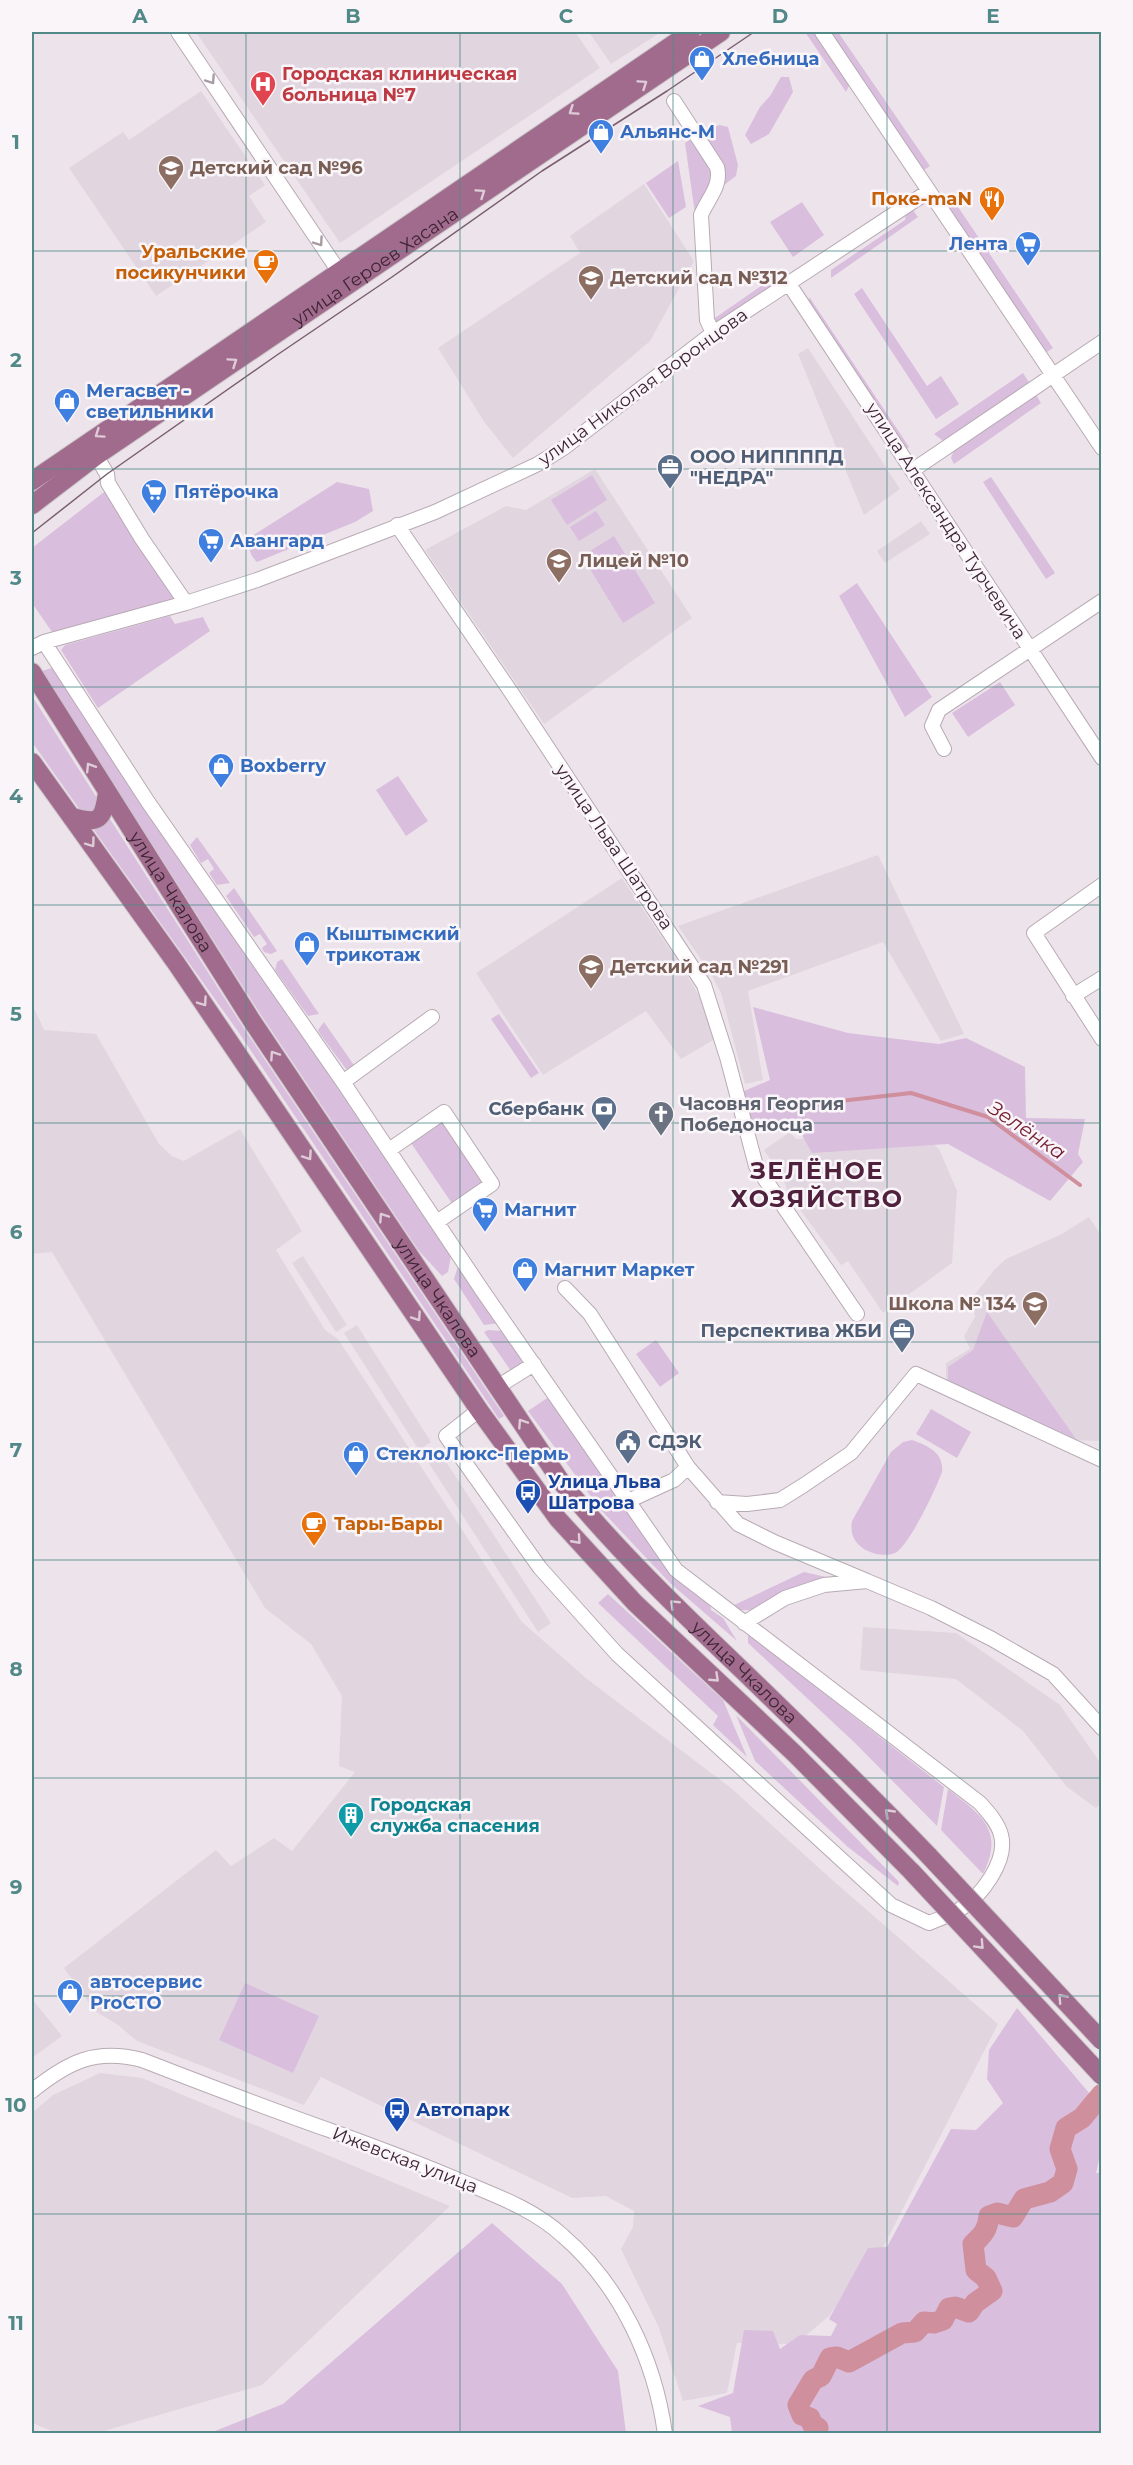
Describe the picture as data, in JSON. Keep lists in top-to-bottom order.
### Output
{
  "streets": {
    "main road": ["улица Героев Хасана", "улица Чкалова"],
    "street": [
      "улица Николая Воронцова",
      "улица Александра Турчевича",
      "улица Льва Шатрова",
      "Ижевская улица"
    ]
  },
  "crossings": [
    ["улица Николая Воронцова", "улица Александра Турчевича"],
    ["улица Николая Воронцова", "улица Льва Шатрова"]
  ],
  "districts": ["ЗЕЛЁНОЕ ХОЗЯЙСТВО"],
  "water": ["Зелёнка"],
  "places": {
    "shop": [
      "Хлебница",
      "Альянс-М",
      "Мегасвет - светильники",
      "Boxberry",
      "Кыштымский трикотаж",
      "Магнит Маркет",
      "СтеклоЛюкс-Пермь",
      "автосервис ProСТО"
    ],
    "hospital": ["Городская клиническая больница №7"],
    "school or university": [
      "Детский сад №96",
      "Детский сад №312",
      "Лицей №10",
      "Детский сад №291",
      "Школа № 134"
    ],
    "restaurant": ["Поке-maN"],
    "supermarket": [
      "Лента",
      "Пятёрочка",
      "Авангард",
      "Магнит"
    ],
    "cafe": ["Уральские посикунчики", "Тары-Бары"],
    "office": ["ООО НИППППД \"НЕДРА\"", "Перспектива ЖБИ"],
    "bank": ["Сбербанк"],
    "church": ["Часовня Георгия Победоносца"],
    "public building": ["СДЭК"],
    "bus stop": ["Улица Льва Шатрова", "Автопарк"],
    "building": ["Городская служба спасения"]
  },
  "grid": {
    "columns": [
      "A",
      "B",
      "C",
      "D",
      "E"
    ],
    "rows": [
      "1",
      "2",
      "3",
      "4",
      "5",
      "6",
      "7",
      "8",
      "9",
      "10",
      "11"
    ]
  }
}
